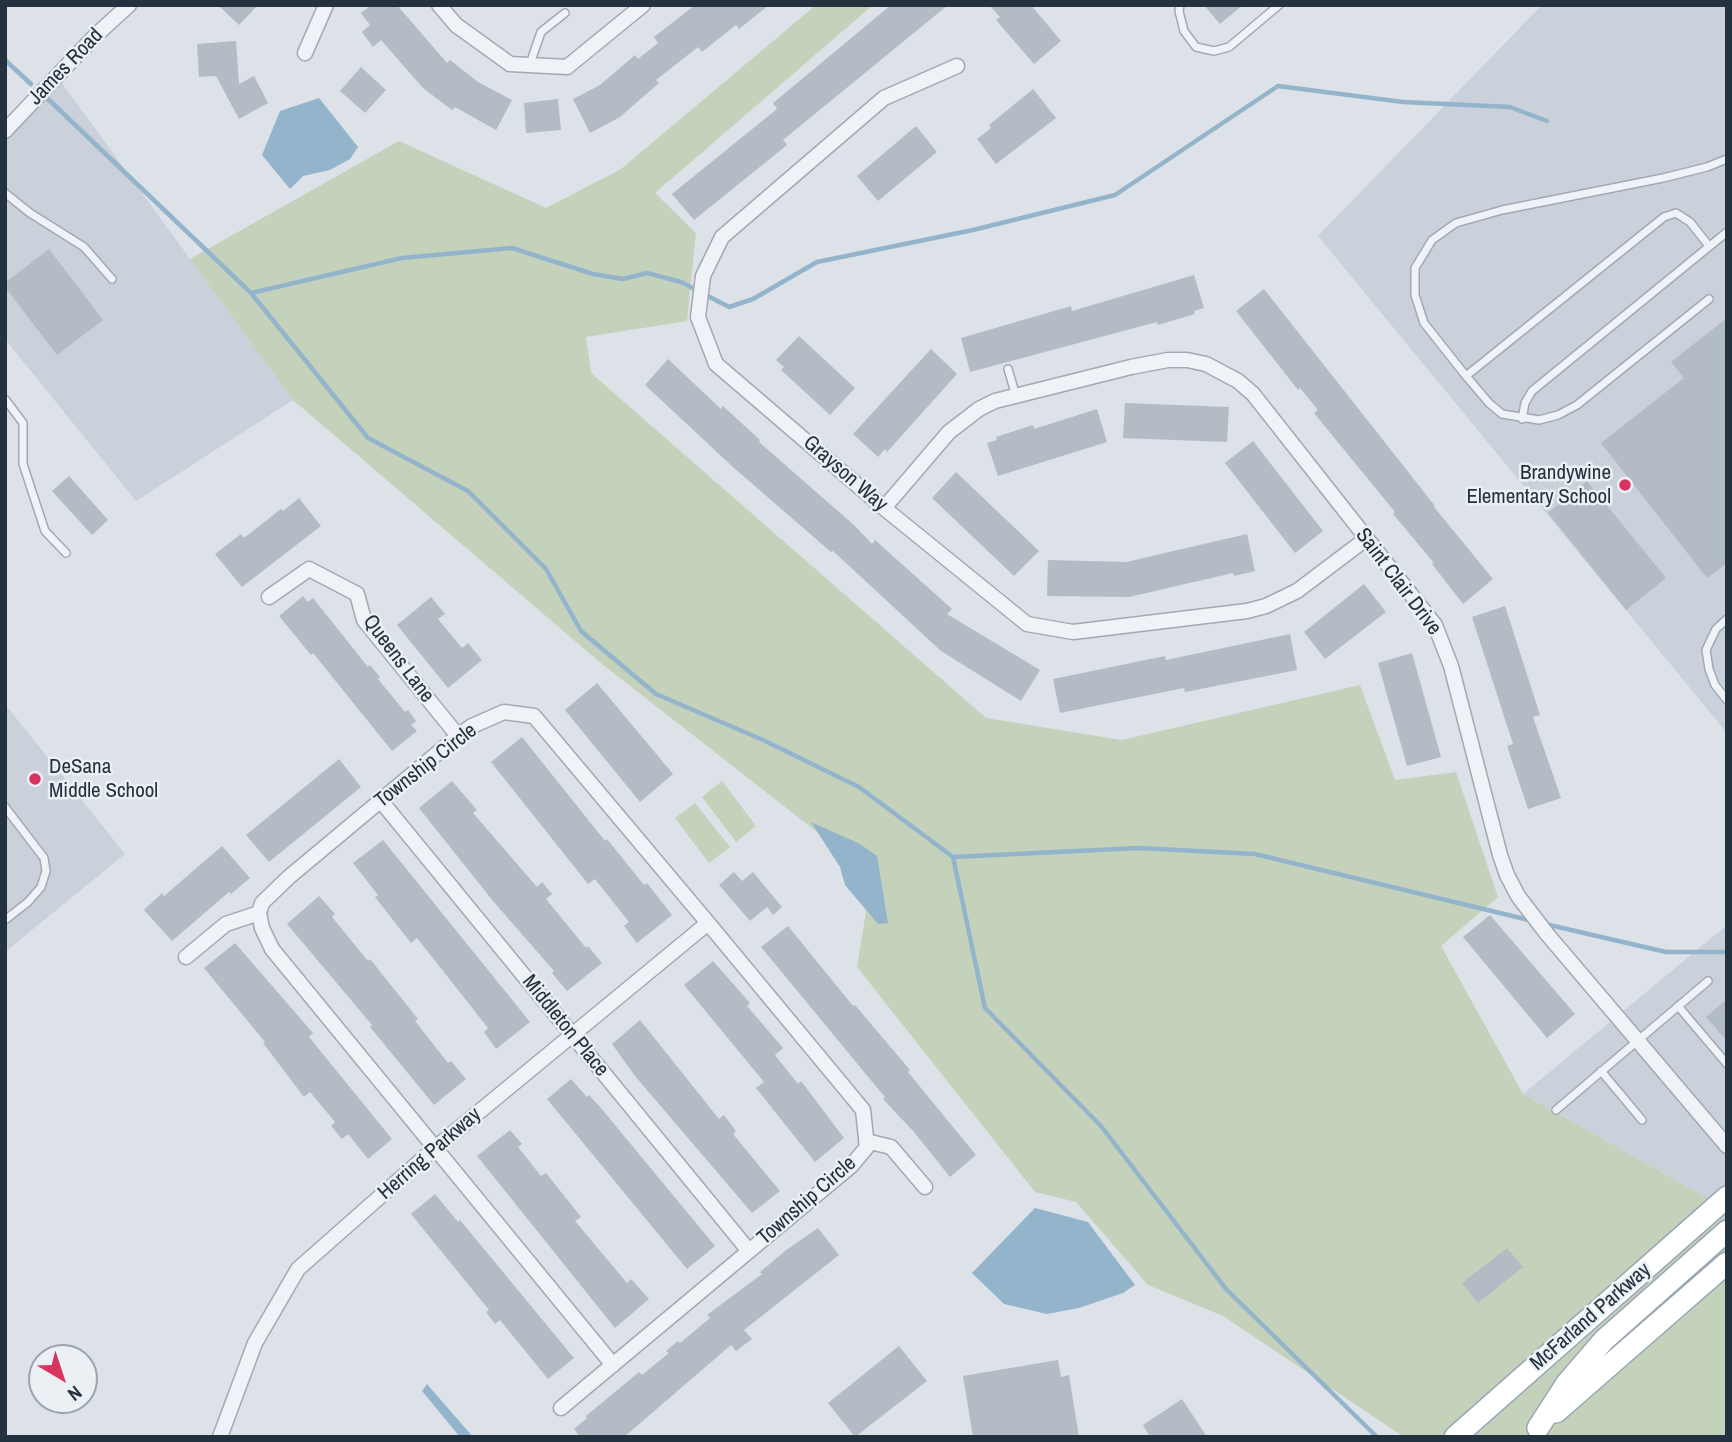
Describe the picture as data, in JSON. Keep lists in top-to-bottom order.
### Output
{
  "streets": {
    "main road": ["McFarland Parkway"],
    "street": [
      "James Road",
      "Grayson Way",
      "Saint Clair Drive",
      "Queens Lane",
      "Township Circle",
      "Middleton Place",
      "Herring Parkway"
    ]
  },
  "crossings": [
    ["Grayson Way", "Saint Clair Drive"],
    ["Queens Lane", "Township Circle"],
    ["Township Circle", "Middleton Place"],
    ["Township Circle", "Herring Parkway"],
    ["Middleton Place", "Herring Parkway"]
  ],
  "places": ["Brandywine Elementary School", "DeSana Middle School"],
  "north": "bottom right"
}
